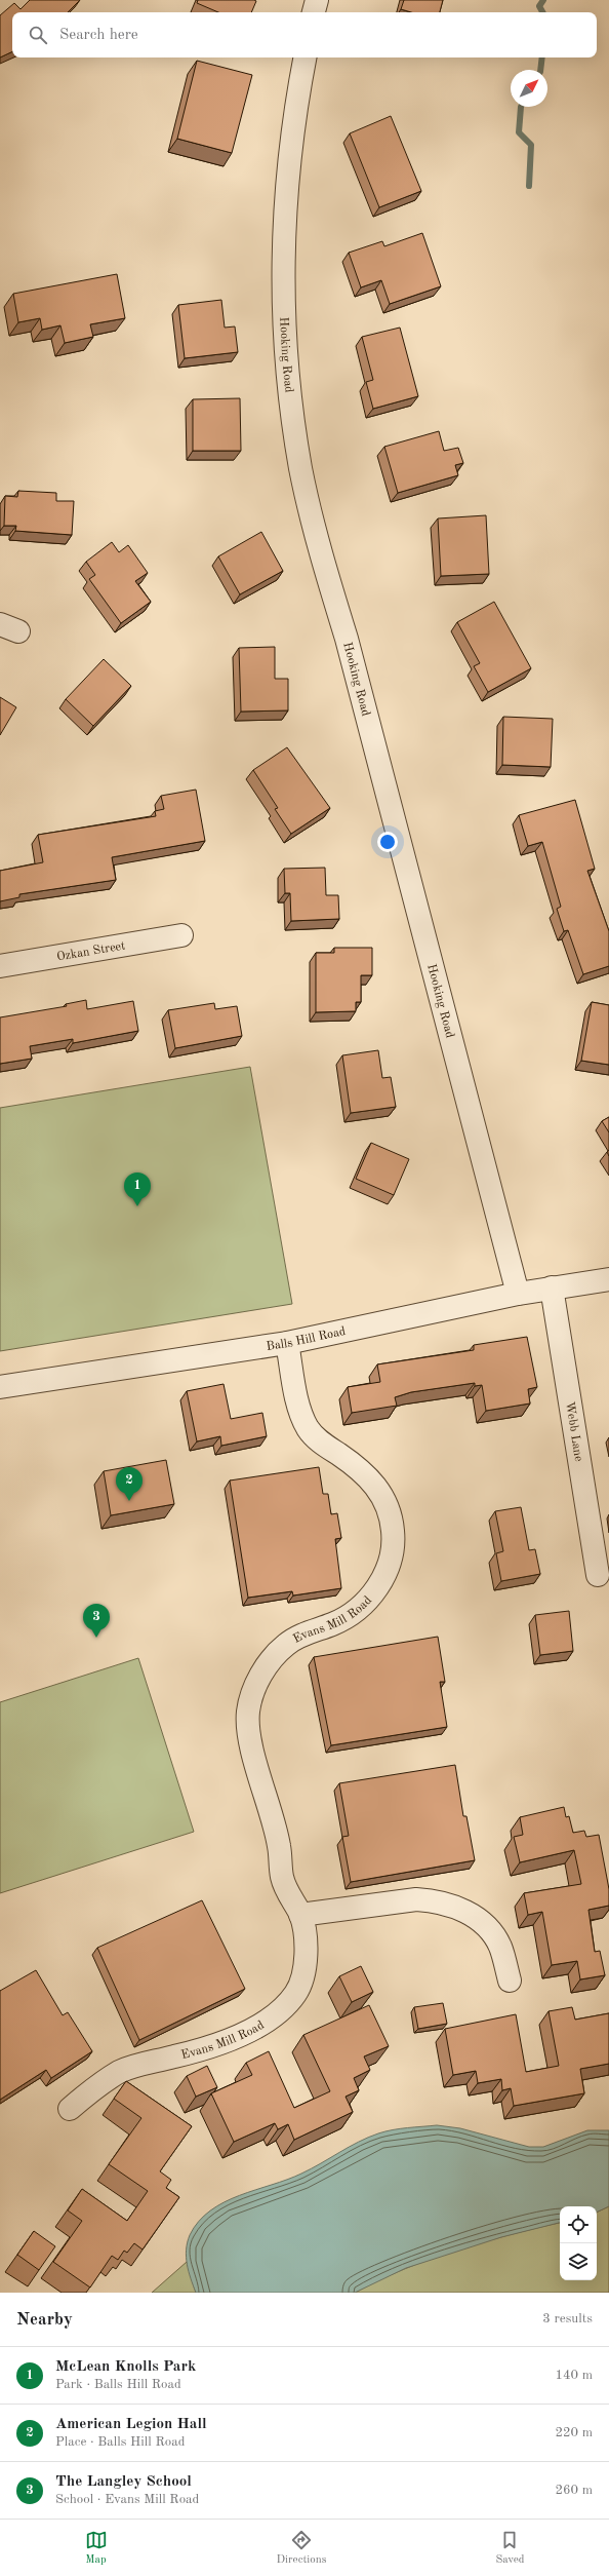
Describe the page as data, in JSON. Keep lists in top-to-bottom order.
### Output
{
  "streets": {
    "street": [
      "Hooking Road",
      "Ozkan Street",
      "Balls Hill Road",
      "Webb Lane",
      "Evans Mill Road"
    ]
  },
  "crossings": [
    ["Hooking Road", "Balls Hill Road"],
    ["Balls Hill Road", "Webb Lane"],
    ["Balls Hill Road", "Evans Mill Road"]
  ],
  "north": "top right",
  "page": {
    "search": "Search here",
    "pins": ["1", "2", "3"],
    "heading": ["Nearby", "3 results"],
    "list": [
      {
        "mark": "1",
        "name": "McLean Knolls Park",
        "note": "Park · Balls Hill Road",
        "value": "140 m"
      },
      {
        "mark": "2",
        "name": "American Legion Hall",
        "note": "Place · Balls Hill Road",
        "value": "220 m"
      },
      {
        "mark": "3",
        "name": "The Langley School",
        "note": "School · Evans Mill Road",
        "value": "260 m"
      }
    ],
    "nav": ["Map", "Directions", "Saved"]
  }
}
